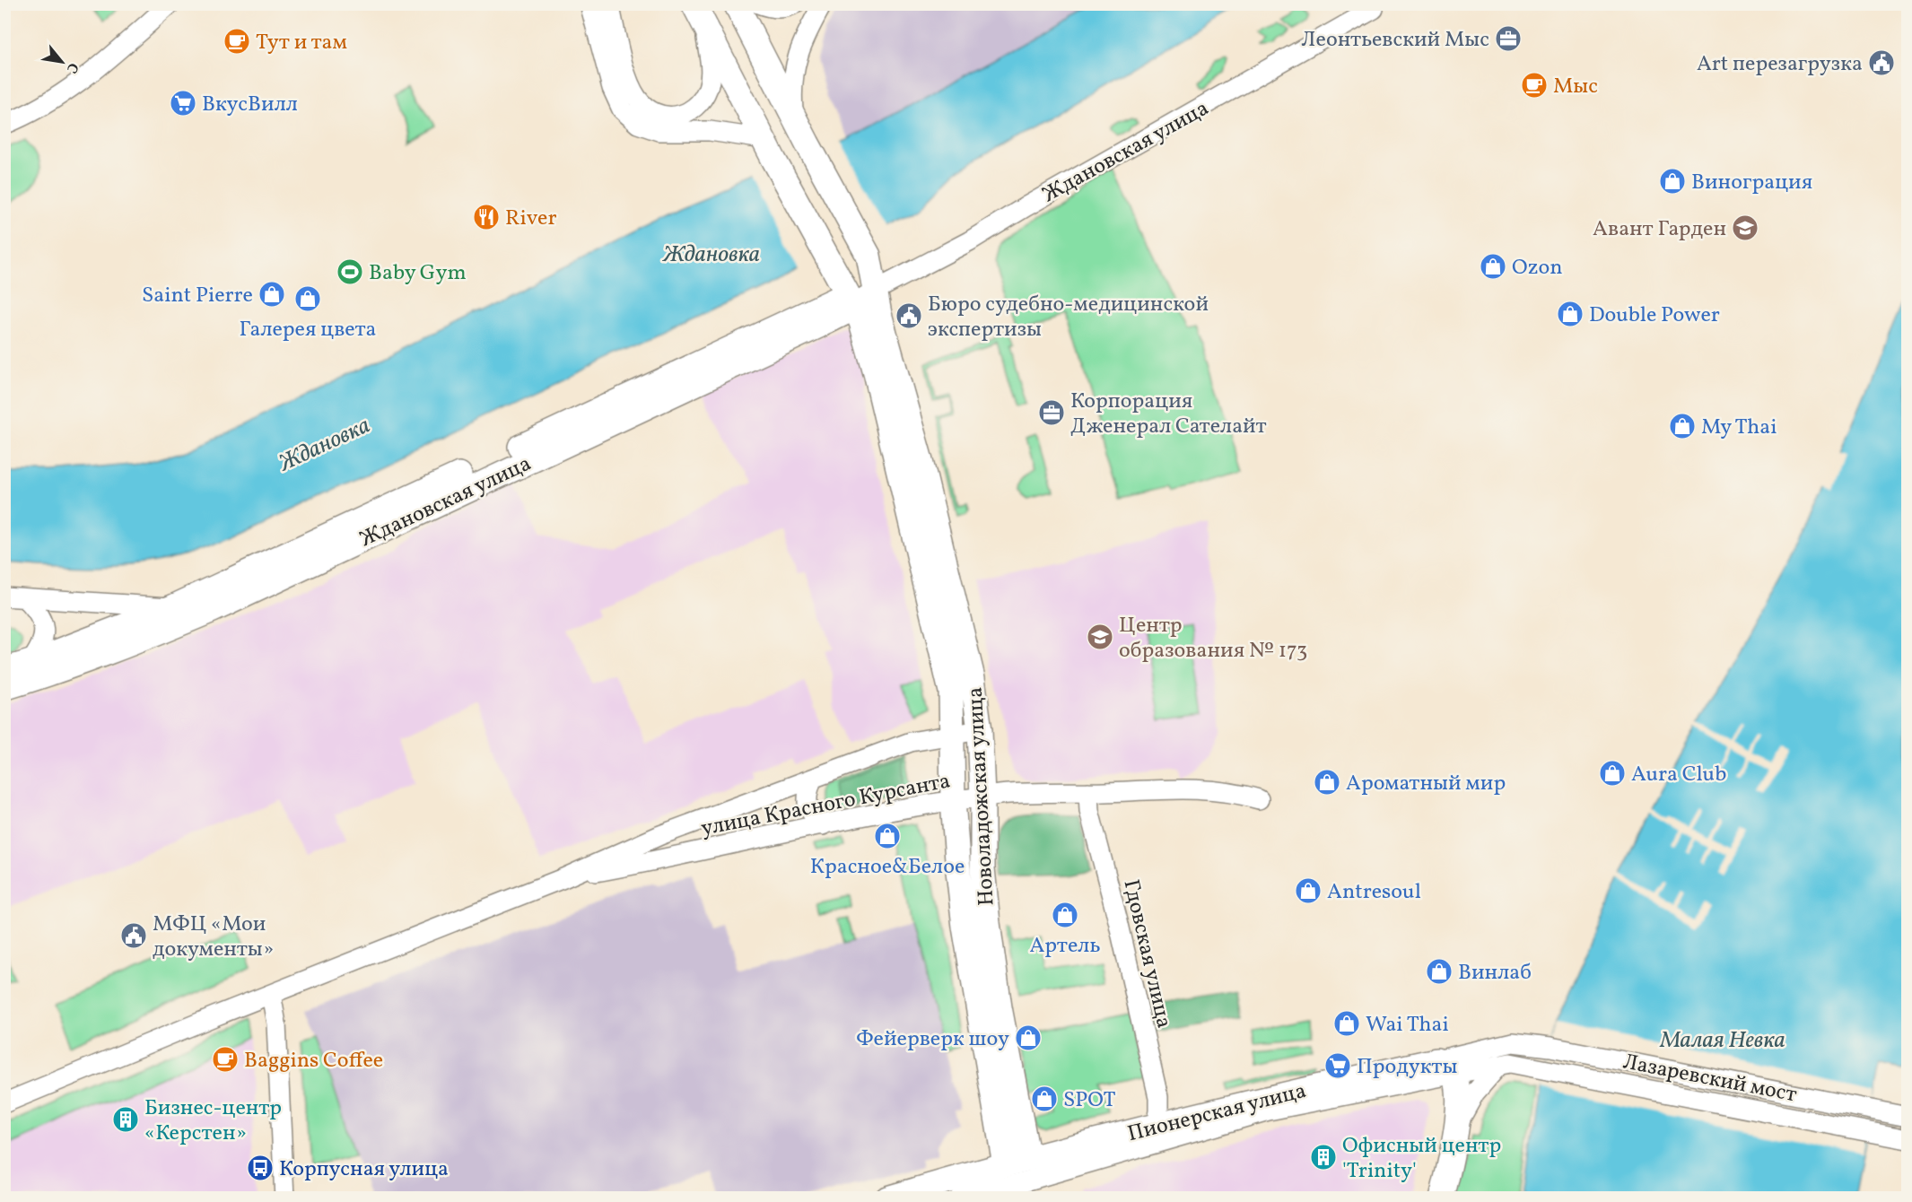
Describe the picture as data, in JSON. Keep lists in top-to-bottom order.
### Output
{
  "streets": {
    "main road": ["Ждановская улица", "Новоладожская улица", "Пионерская улица"],
    "street": ["улица Красного Курсанта", "Гдовская улица", "Лазаревский мост"]
  },
  "crossings": [
    ["Ждановская улица", "Новоладожская улица"],
    ["Новоладожская улица", "улица Красного Курсанта"],
    ["Новоладожская улица", "Пионерская улица"],
    ["улица Красного Курсанта", "Гдовская улица"],
    ["Гдовская улица", "Пионерская улица"],
    ["Лазаревский мост", "Пионерская улица"]
  ],
  "water": ["Ждановка", "Малая Невка"],
  "places": {
    "office": ["Леонтьевский Мыс", "Корпорация Дженерал Сателайт"],
    "cafe": ["Тут и там", "Мыс", "Baggins Coffee"],
    "public building": ["Art перезагрузка", "Бюро судебно-медицинской экспертизы", "МФЦ «Мои документы»"],
    "supermarket": ["ВкусВилл", "Продукты"],
    "shop": [
      "Винограция",
      "Ozon",
      "Saint Pierre",
      "Галерея цвета",
      "Double Power",
      "My Thai",
      "Aura Club",
      "Ароматный мир",
      "Красное&Белое",
      "Antresoul",
      "Артель",
      "Винлаб",
      "Wai Thai",
      "Фейерверк шоу",
      "SPOT"
    ],
    "restaurant": ["River"],
    "school or university": ["Авант Гарден", "Центр образования № 173"],
    "sports": ["Baby Gym"],
    "building": ["Бизнес-центр «Керстен»", "Офисный центр 'Trinity'"],
    "bus stop": ["Корпусная улица"]
  },
  "north": "bottom right"
}
